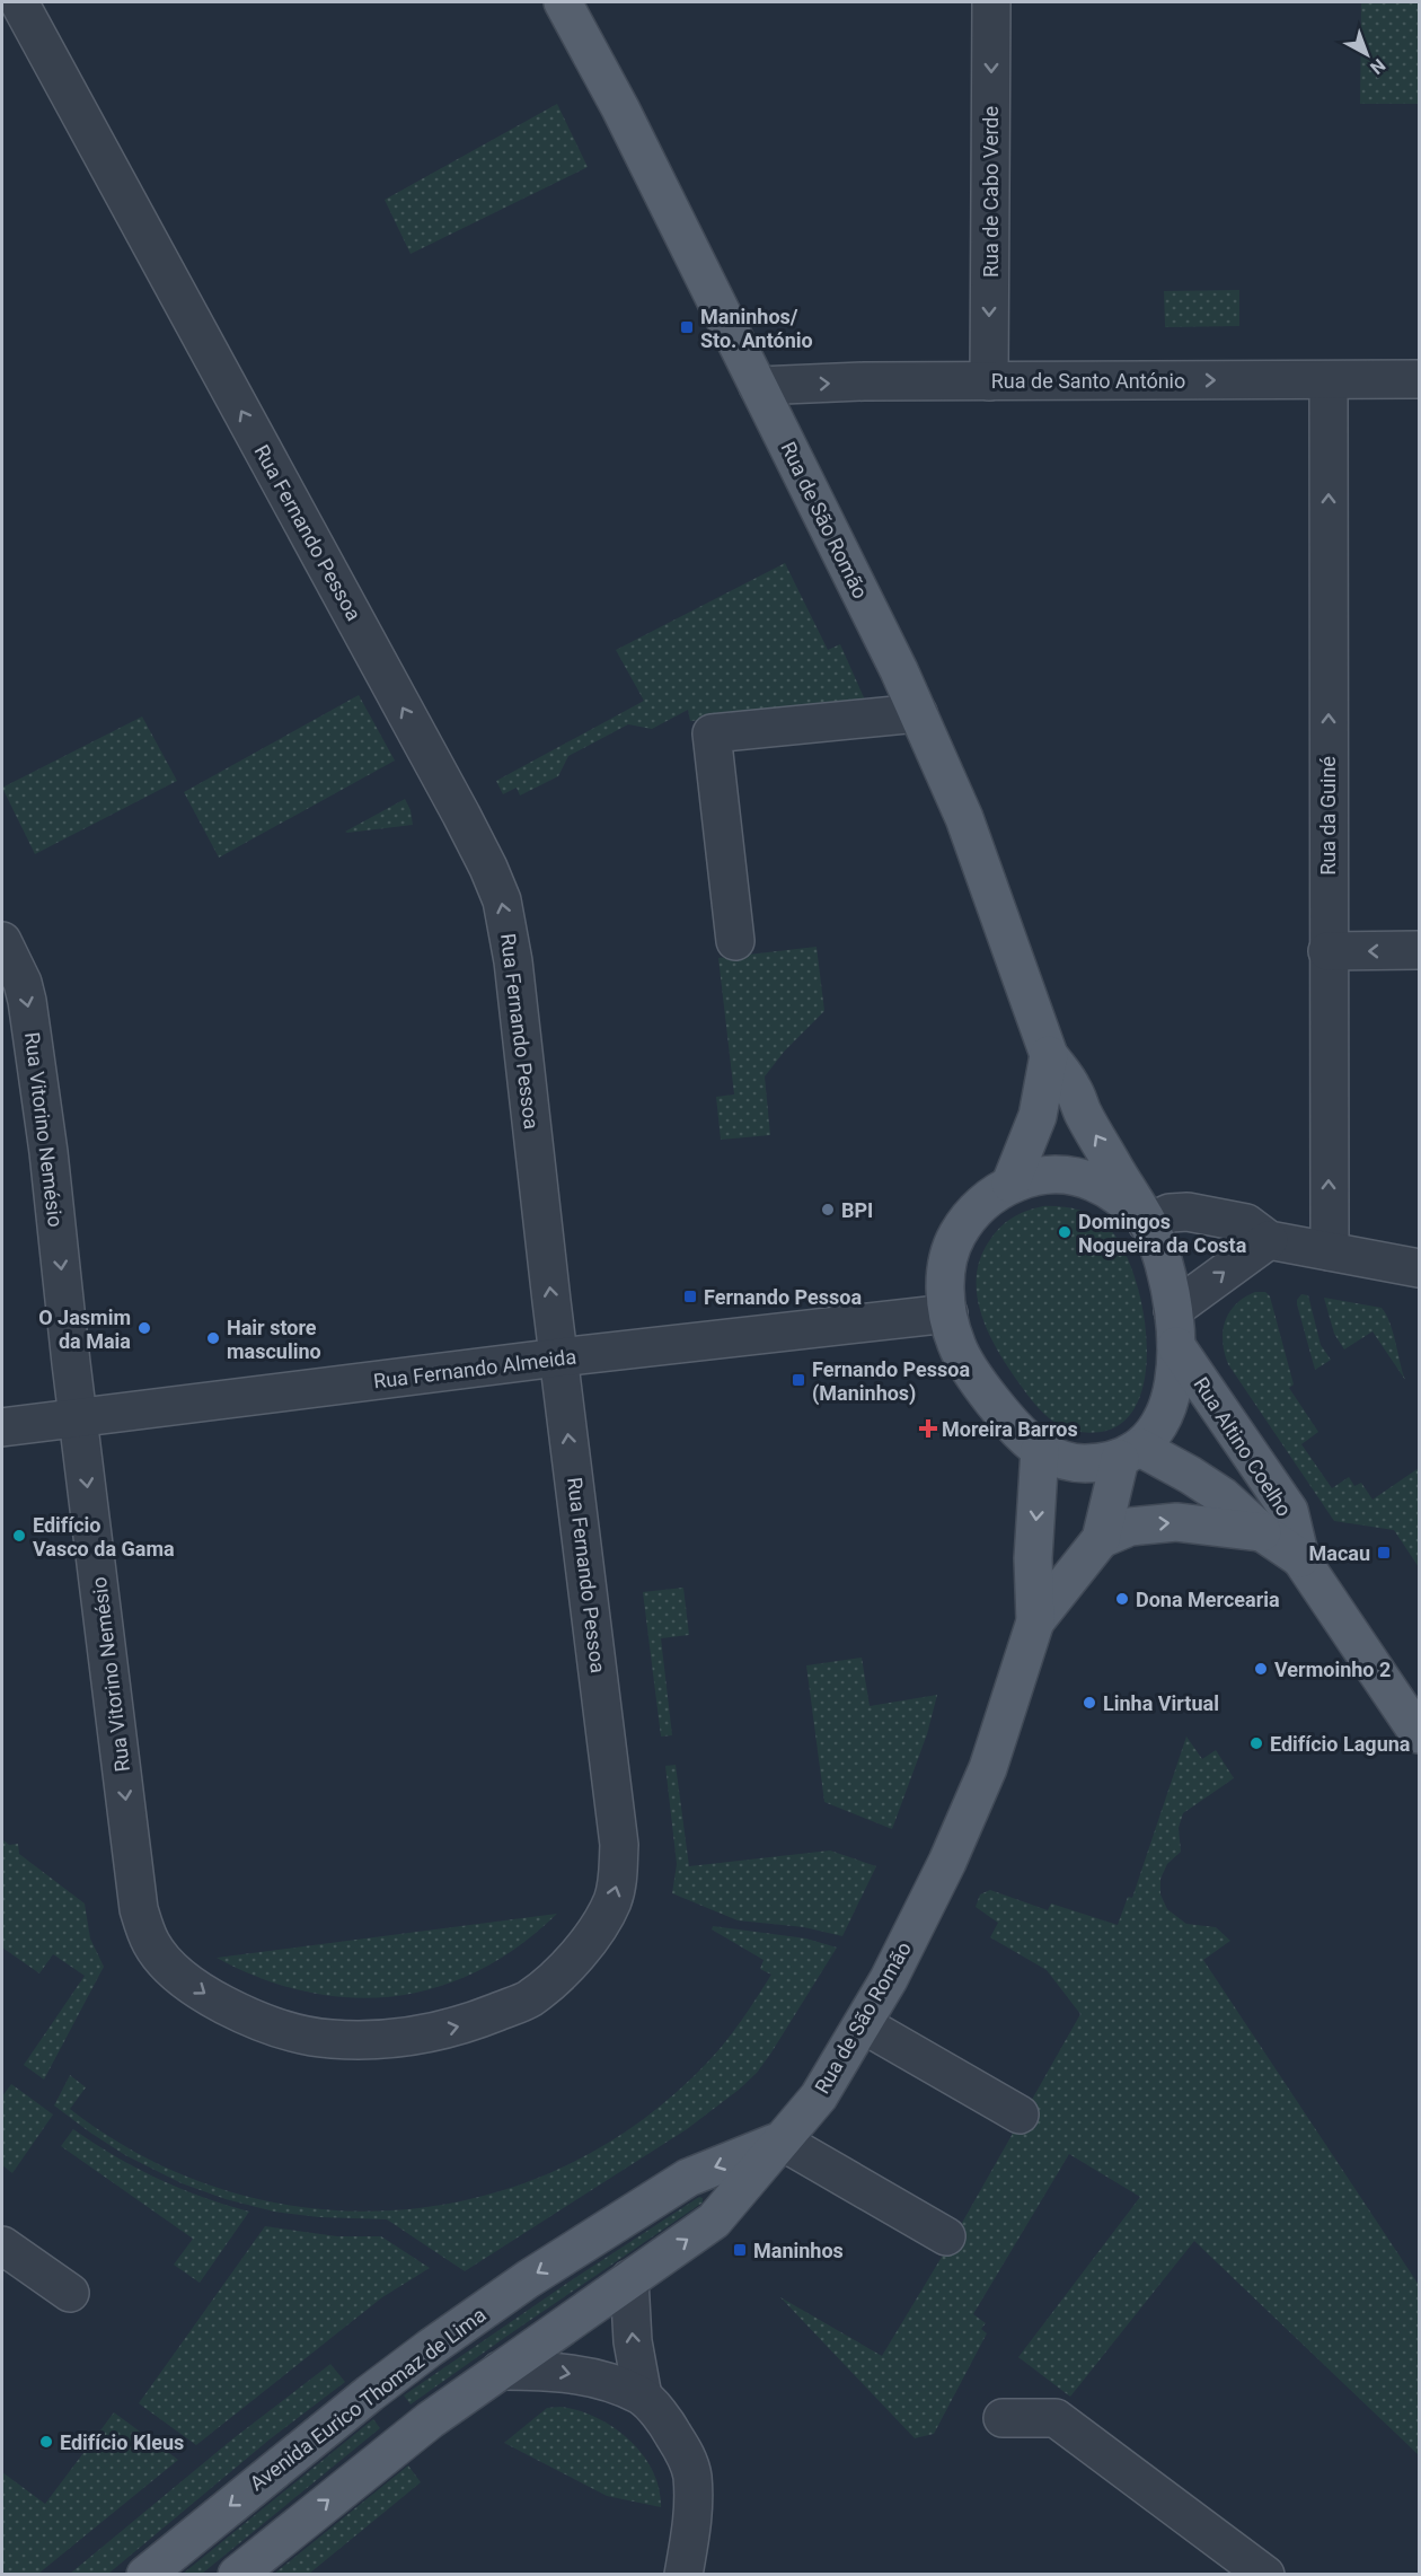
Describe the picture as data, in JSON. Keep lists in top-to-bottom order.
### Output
{
  "streets": {
    "main road": ["Rua de São Romão", "Rua Altino Coelho", "Avenida Eurico Thomaz de Lima"],
    "street": [
      "Rua de Cabo Verde",
      "Rua de Santo António",
      "Rua Fernando Pessoa",
      "Rua da Guiné",
      "Rua Vitorino Nemésio",
      "Rua Fernando Almeida"
    ]
  },
  "crossings": [
    ["Rua de Cabo Verde", "Rua de Santo António"],
    ["Rua de Santo António", "Rua de São Romão"],
    ["Rua de Santo António", "Rua da Guiné"],
    ["Rua de São Romão", "Rua Fernando Almeida"],
    ["Rua de São Romão", "Rua Altino Coelho"],
    ["Rua de São Romão", "Avenida Eurico Thomaz de Lima"],
    ["Rua Fernando Pessoa", "Rua Vitorino Nemésio"],
    ["Rua Fernando Pessoa", "Rua Fernando Almeida"],
    ["Rua Vitorino Nemésio", "Rua Fernando Almeida"]
  ],
  "one_way": [
    "Rua de Cabo Verde",
    "Rua de Santo António",
    "Rua Fernando Pessoa",
    "Rua da Guiné",
    "Rua Vitorino Nemésio"
  ],
  "places": {
    "transit": [
      "Maninhos/ Sto. António",
      "Fernando Pessoa",
      "Fernando Pessoa (Maninhos)",
      "Macau",
      "Maninhos"
    ],
    "other": [
      "BPI",
      "Domingos Nogueira da Costa",
      "O Jasmim da Maia",
      "Hair store masculino",
      "Edifício Vasco da Gama",
      "Dona Mercearia",
      "Vermoinho 2",
      "Linha Virtual",
      "Edifício Laguna",
      "Edifício Kleus"
    ],
    "health": ["Moreira Barros"]
  },
  "north": "bottom right"
}
